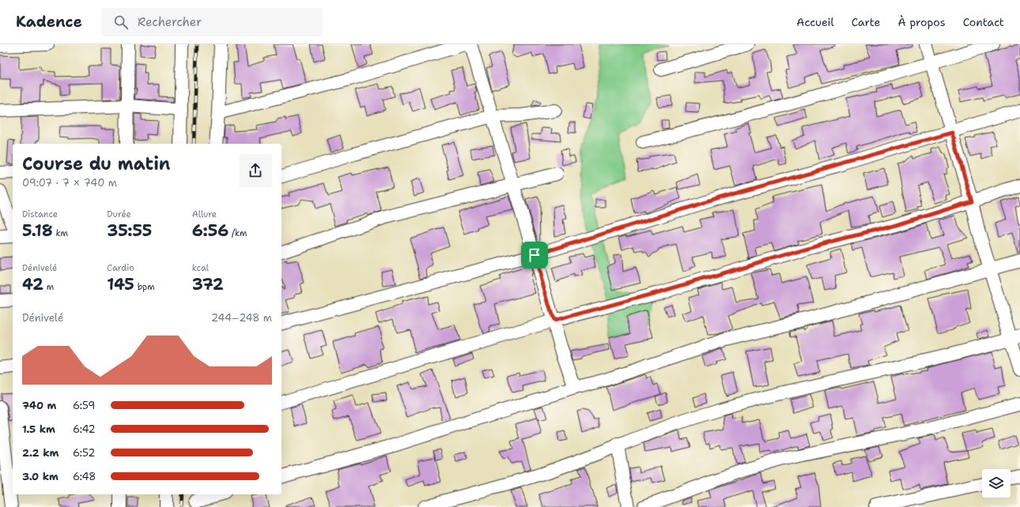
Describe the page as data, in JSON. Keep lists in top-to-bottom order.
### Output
{
  "page": {
    "header": "Kadence",
    "search": "Rechercher",
    "nav": [
      "Accueil",
      "Carte",
      "À propos",
      "Contact"
    ],
    "heading": ["Course du matin", "09:07 · 7 × 740 m"],
    "stats": [
      ["Distance", "5.18 km"],
      ["Durée", "35:55"],
      ["Allure", "6:56 /km"],
      ["Dénivelé", "42 m"],
      ["Cardio", "145 bpm"],
      ["kcal", "372"]
    ],
    "chart": ["Dénivelé", "244–248 m"],
    "list": [
      {
        "name": "740 m",
        "note": "6:59"
      },
      {
        "name": "1.5 km",
        "note": "6:42"
      },
      {
        "name": "2.2 km",
        "note": "6:52"
      },
      {
        "name": "3.0 km",
        "note": "6:48"
      }
    ]
  }
}
